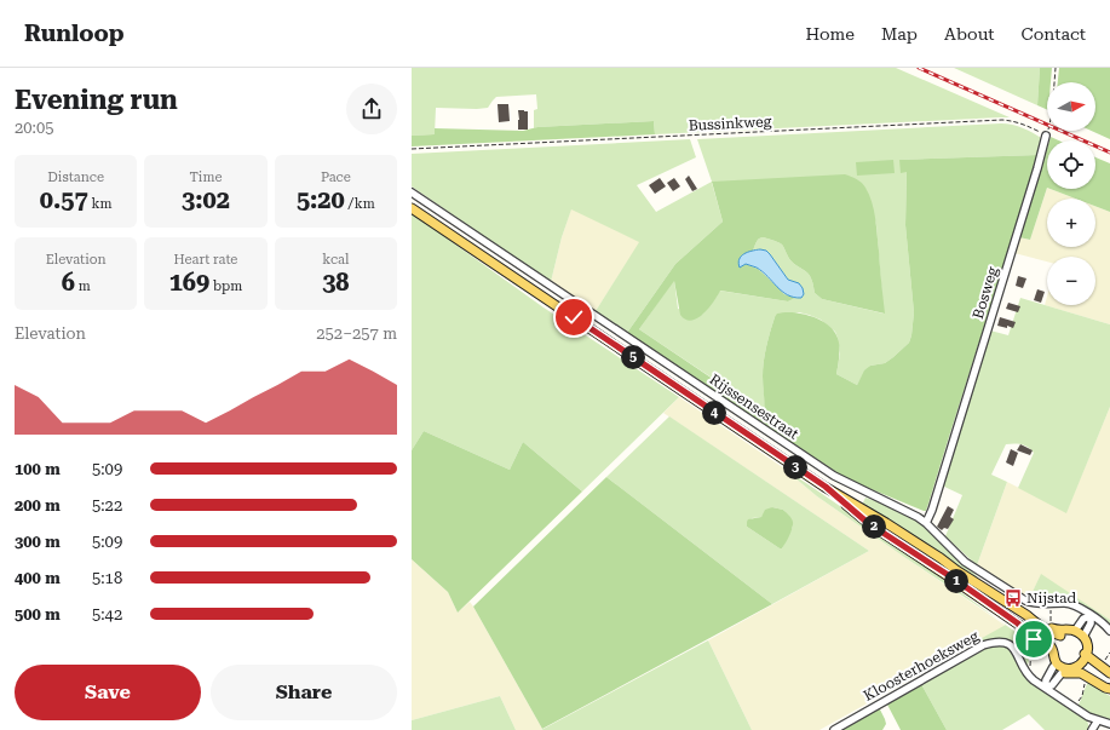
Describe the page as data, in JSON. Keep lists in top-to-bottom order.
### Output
{
  "streets": {
    "main road": ["Rijssensestraat"],
    "street": ["Bosweg", "Kloosterhoeksweg"],
    "path": ["Bussinkweg"]
  },
  "crossings": [
    ["Bussinkweg", "Bosweg"],
    ["Bosweg", "Rijssensestraat"]
  ],
  "places": {
    "bus stop": ["Nijstad"]
  },
  "north": "right",
  "page": {
    "header": "Runloop",
    "nav": [
      "Home",
      "Map",
      "About",
      "Contact"
    ],
    "heading": ["Evening run", "20:05"],
    "map_buttons": ["+", "−"],
    "stats": [
      ["Distance", "0.57 km"],
      ["Time", "3:02"],
      ["Pace", "5:20 /km"],
      ["Elevation", "6 m"],
      ["Heart rate", "169 bpm"],
      ["kcal", "38"]
    ],
    "chart": ["Elevation", "252–257 m"],
    "pins": [
      "5",
      "4",
      "3",
      "2",
      "1"
    ],
    "list": [
      {
        "name": "100 m",
        "note": "5:09"
      },
      {
        "name": "200 m",
        "note": "5:22"
      },
      {
        "name": "300 m",
        "note": "5:09"
      },
      {
        "name": "400 m",
        "note": "5:18"
      },
      {
        "name": "500 m",
        "note": "5:42"
      }
    ],
    "buttons": ["Save", "Share"]
  }
}
